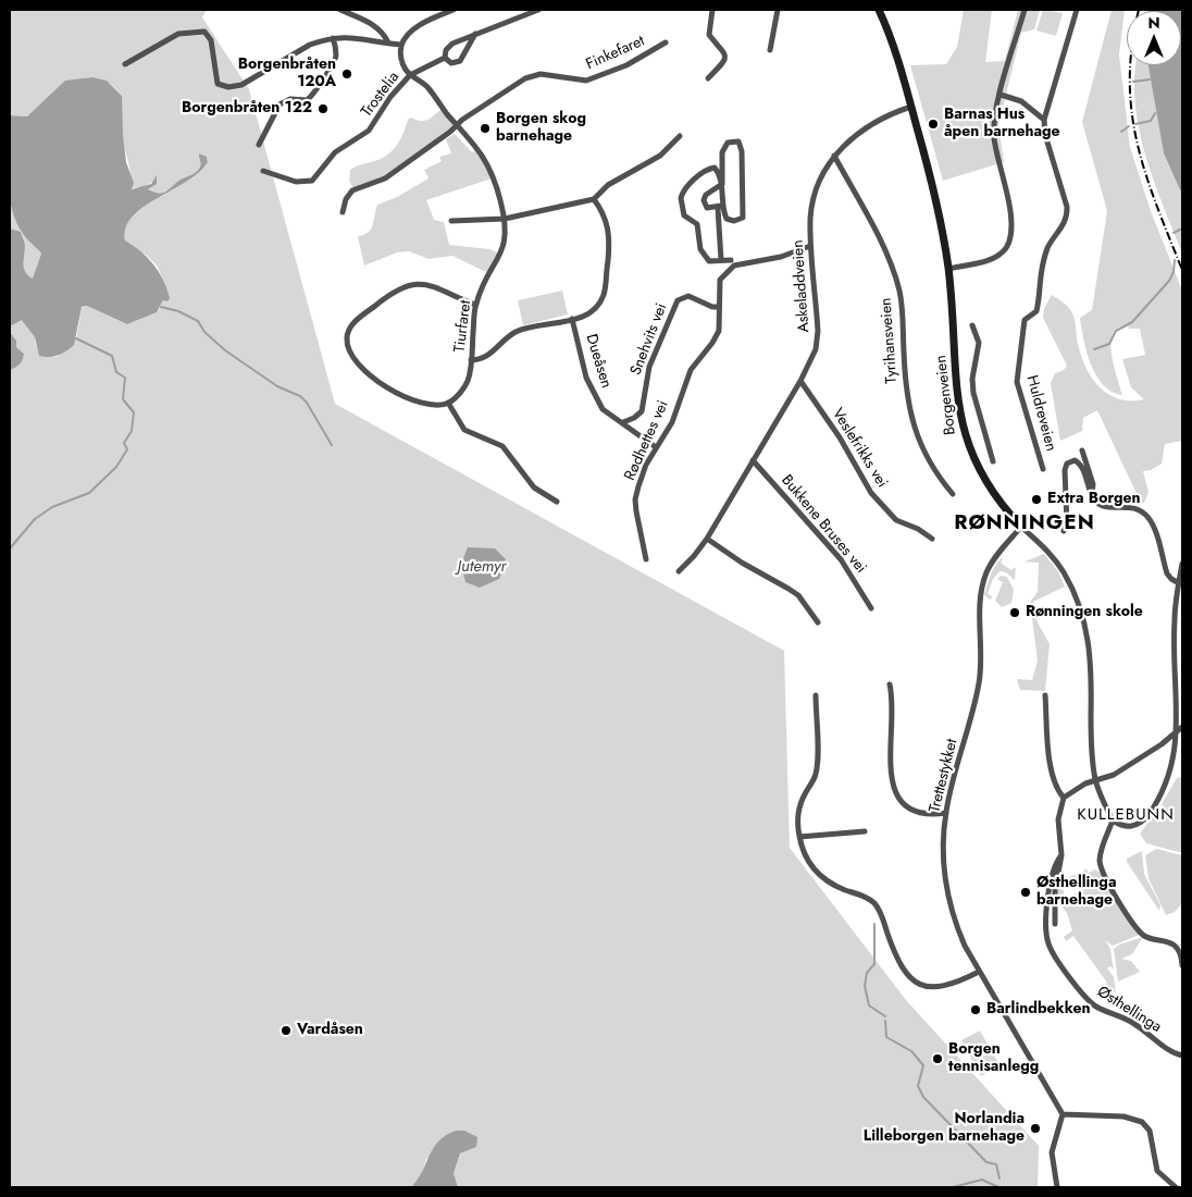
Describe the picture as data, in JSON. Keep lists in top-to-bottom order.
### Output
{
  "streets": {
    "street": [
      "Finkefaret",
      "Trostelia",
      "Askeladdveien",
      "Tiurfaret",
      "Snehvits vei",
      "Tyrihansveien",
      "Dueåsen",
      "Borgenveien",
      "Huldreveien",
      "Rødhettes vei",
      "Veslefrikks vei",
      "Bukkene Bruses vei",
      "Trettestykket",
      "Østhellinga"
    ]
  },
  "crossings": [
    ["Finkefaret", "Tiurfaret"],
    ["Trostelia", "Tiurfaret"],
    ["Askeladdveien", "Tyrihansveien"],
    ["Askeladdveien", "Borgenveien"],
    ["Askeladdveien", "Rødhettes vei"],
    ["Askeladdveien", "Veslefrikks vei"],
    ["Askeladdveien", "Bukkene Bruses vei"],
    ["Tiurfaret", "Dueåsen"],
    ["Snehvits vei", "Dueåsen"],
    ["Snehvits vei", "Rødhettes vei"],
    ["Dueåsen", "Rødhettes vei"],
    ["Borgenveien", "Trettestykket"]
  ],
  "districts": ["RØNNINGEN", "KULLEBUNN"],
  "water": ["Jutemyr"],
  "places": [
    "Borgenbråten 120A",
    "Borgenbråten 122",
    "Barnas Hus åpen barnehage",
    "Borgen skog barnehage",
    "Extra Borgen",
    "Rønningen skole",
    "Østhellinga barnehage",
    "Barlindbekken",
    "Vardåsen",
    "Borgen tennisanlegg",
    "Norlandia Lilleborgen barnehage"
  ],
  "north": "top"
}
